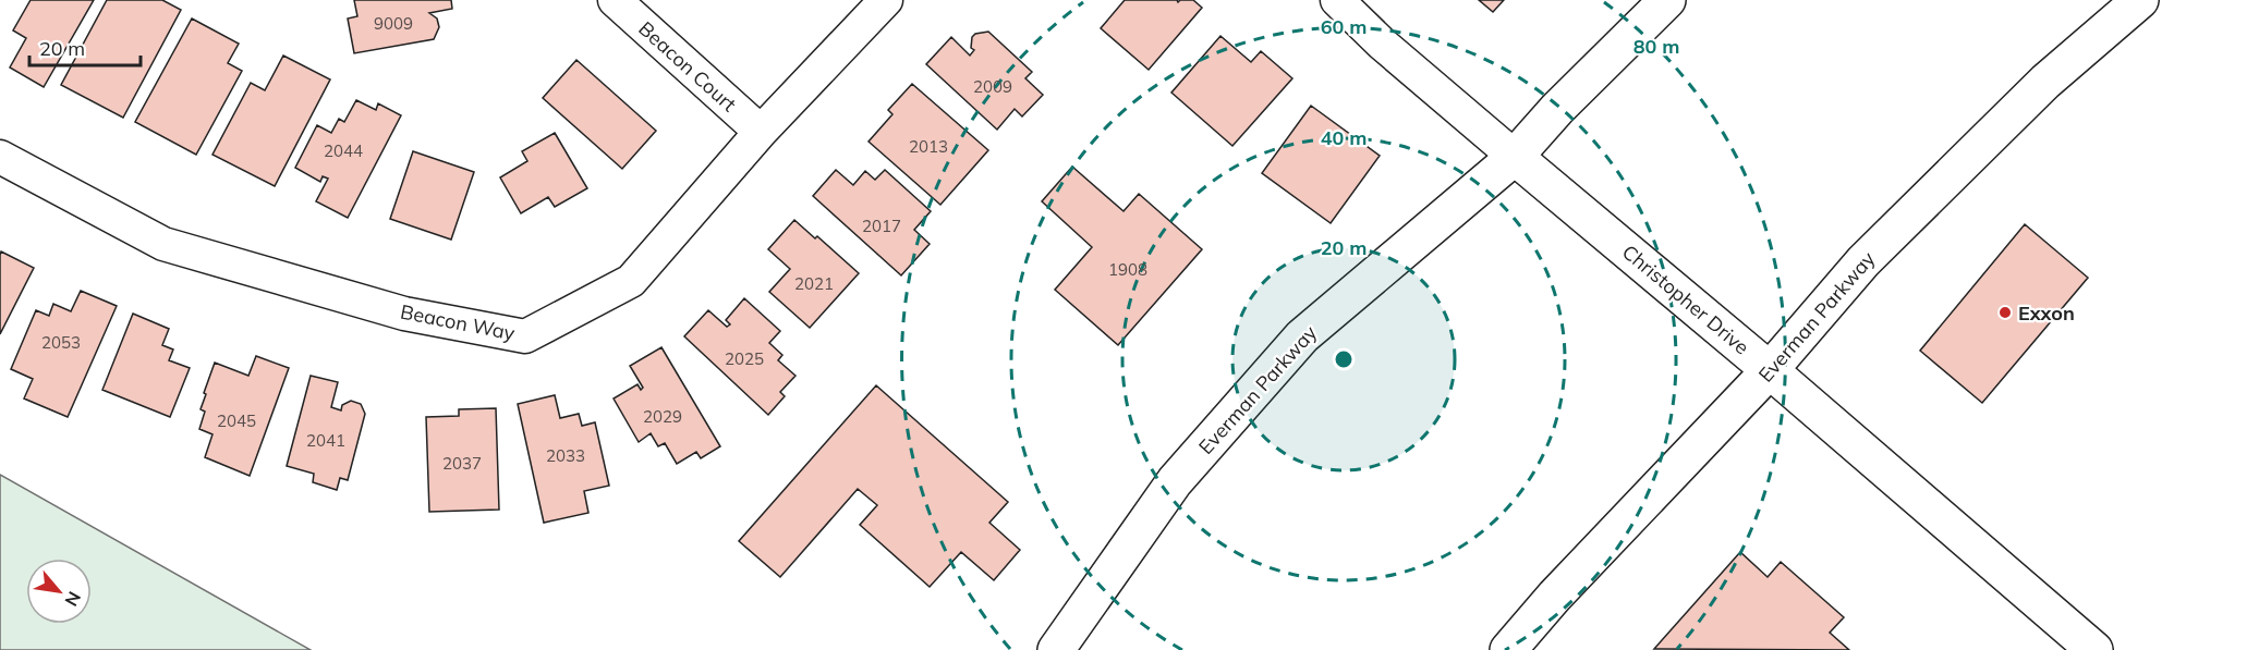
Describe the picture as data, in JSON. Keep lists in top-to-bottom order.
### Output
{
  "streets": {
    "main road": ["Christopher Drive", "Everman Parkway"],
    "street": ["Beacon Court", "Beacon Way"]
  },
  "crossings": [
    ["Beacon Court", "Beacon Way"],
    ["Christopher Drive", "Everman Parkway"]
  ],
  "places": ["Exxon"],
  "house_numbers": [
    "9009",
    "2009",
    "2013",
    "2044",
    "2017",
    "1908",
    "2021",
    "2053",
    "2025",
    "2029",
    "2045",
    "2041",
    "2033",
    "2037"
  ],
  "scale_bar": "20 m",
  "north": "bottom right",
  "rings": [
    "60 m",
    "80 m",
    "40 m",
    "20 m"
  ]
}
